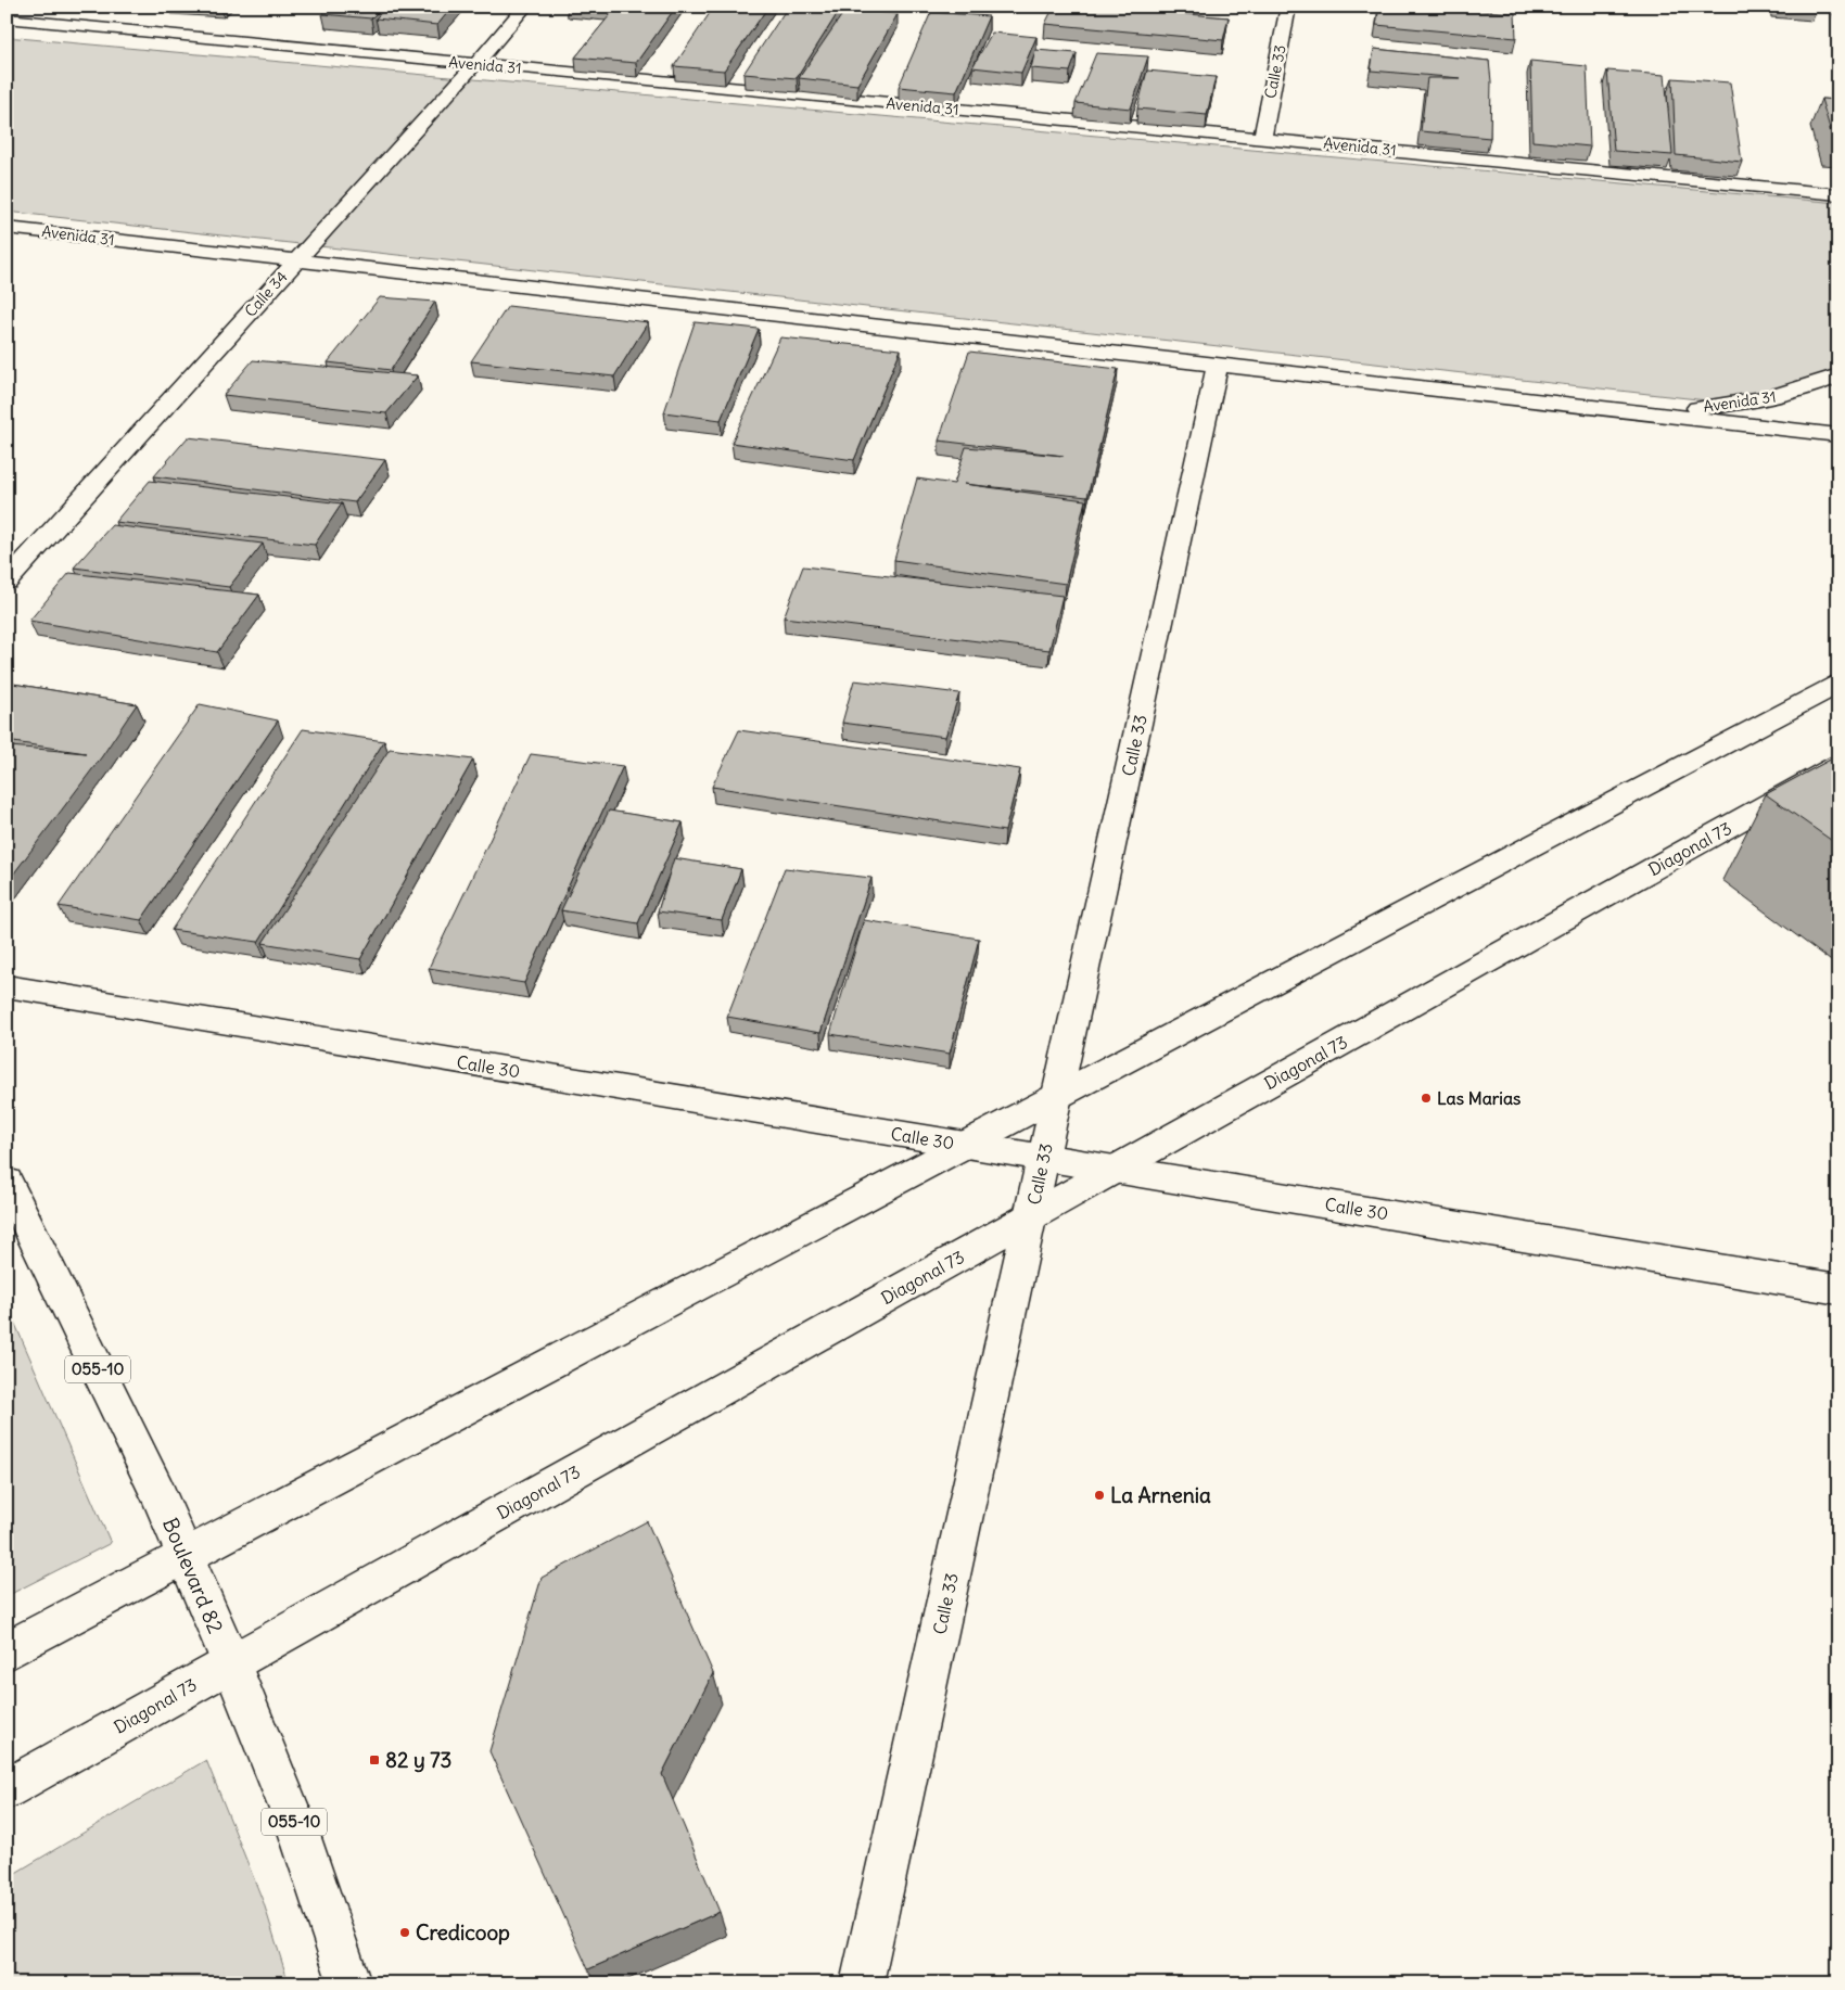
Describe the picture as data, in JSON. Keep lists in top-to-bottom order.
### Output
{
  "streets": {
    "main road": [
      "Avenida 31",
      "Calle 33",
      "Calle 34",
      "Diagonal 73",
      "Calle 30",
      "055-10",
      "Boulevard 82"
    ]
  },
  "crossings": [
    ["Avenida 31", "Calle 33"],
    ["Avenida 31", "Calle 34"],
    ["Calle 33", "Diagonal 73"],
    ["Calle 33", "Calle 30"],
    ["Diagonal 73", "Calle 30"],
    ["Diagonal 73", "Boulevard 82"]
  ],
  "places": {
    "other": ["Las Marias", "La Arnenia", "Credicoop"],
    "transit": ["82 y 73"]
  }
}
